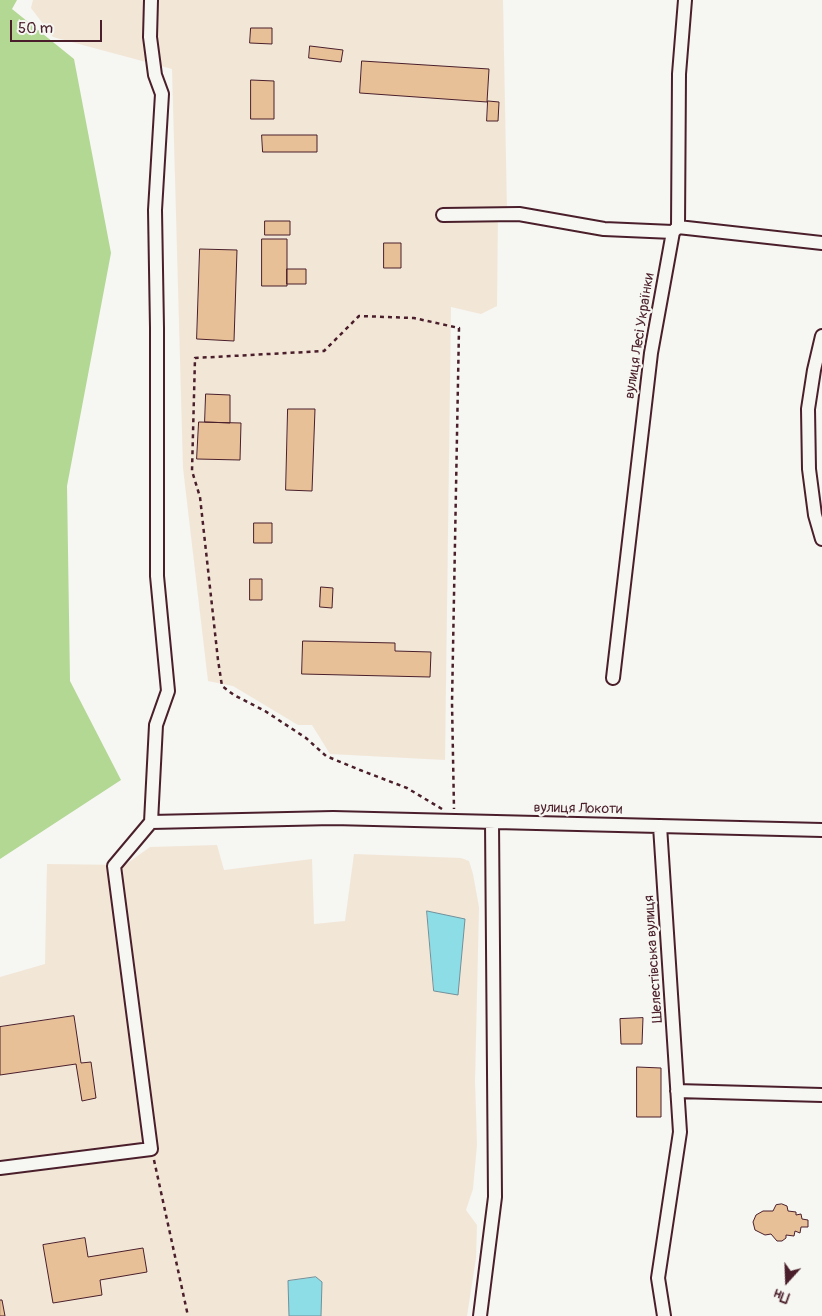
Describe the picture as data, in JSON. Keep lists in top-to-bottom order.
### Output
{
  "streets": {
    "street": ["вулиця Лесі Українки", "вулиця Локоти", "Шелестівська вулиця"]
  },
  "crossings": [
    ["вулиця Локоти", "Шелестівська вулиця"]
  ],
  "scale_bar": "50 m",
  "north": "bottom"
}
